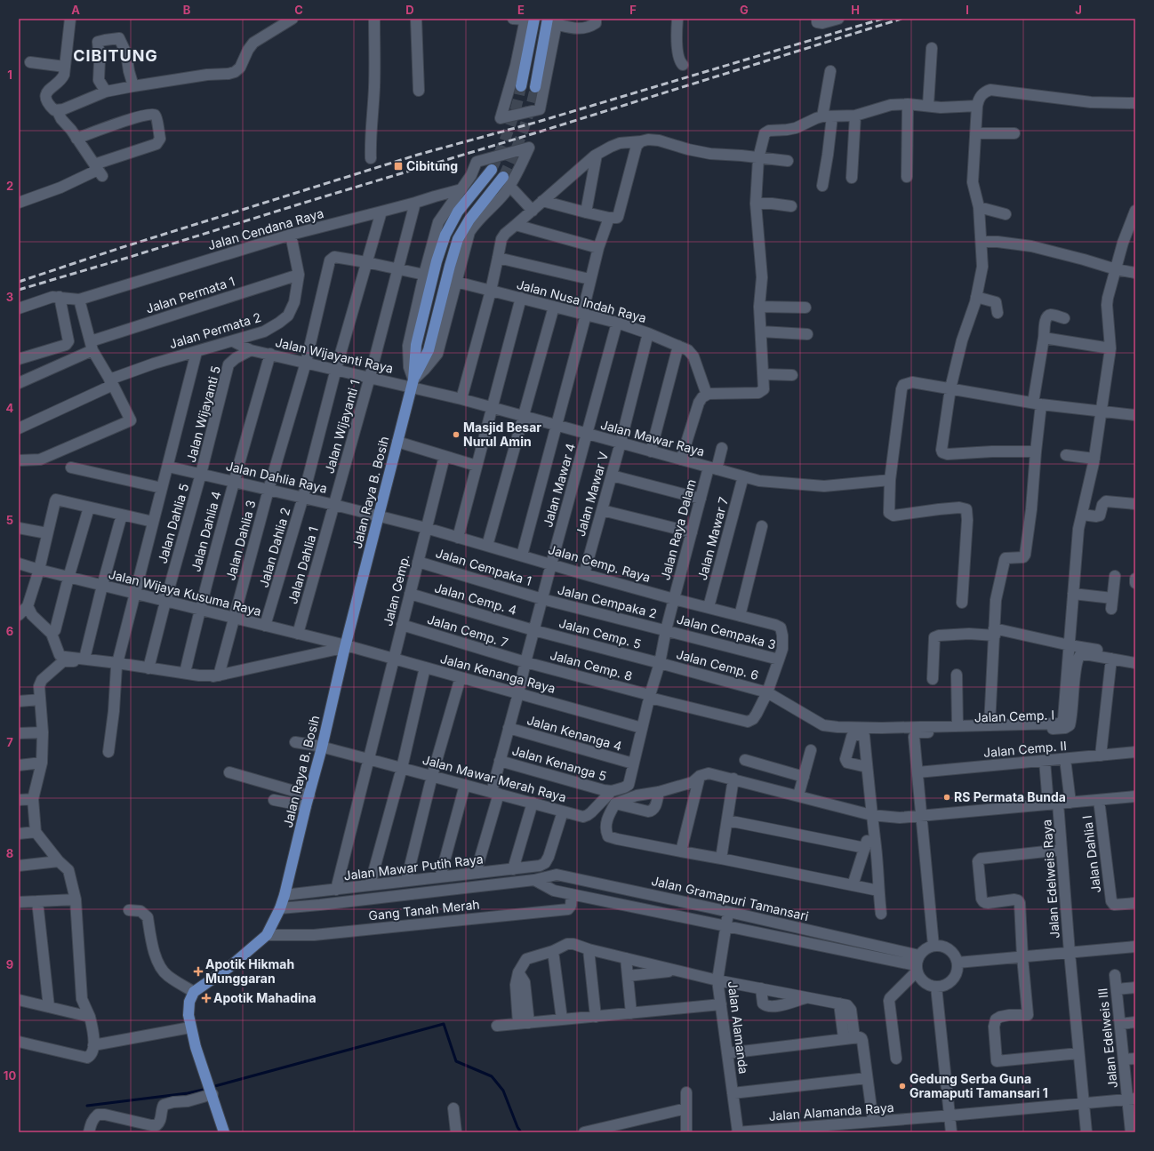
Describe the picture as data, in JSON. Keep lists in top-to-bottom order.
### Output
{
  "streets": {
    "main road": ["Jalan Raya B. Bosih"],
    "street": [
      "Jalan Cendana Raya",
      "Jalan Permata 1",
      "Jalan Nusa Indah Raya",
      "Jalan Permata 2",
      "Jalan Wijayanti Raya",
      "Jalan Wijayanti 5",
      "Jalan Wijayanti 1",
      "Jalan Mawar Raya",
      "Jalan Dahlia Raya",
      "Jalan Mawar 4",
      "Jalan Mawar V",
      "Jalan Dahlia 5",
      "Jalan Raya Dalam",
      "Jalan Dahlia 4",
      "Jalan Mawar 7",
      "Jalan Dahlia 3",
      "Jalan Dahlia 2",
      "Jalan Cemp. Raya",
      "Jalan Dahlia 1",
      "Jalan Cempaka 1",
      "Jalan Cemp.",
      "Jalan Wijaya Kusuma Raya",
      "Jalan Cemp. 4",
      "Jalan Cempaka 2",
      "Jalan Cemp. 7",
      "Jalan Cempaka 3",
      "Jalan Cemp. 5",
      "Jalan Cemp. 6",
      "Jalan Cemp. 8",
      "Jalan Kenanga Raya",
      "Jalan Cemp. I",
      "Jalan Kenanga 4",
      "Jalan Cemp. II",
      "Jalan Kenanga 5",
      "Jalan Mawar Merah Raya",
      "Jalan Dahlia I",
      "Jalan Mawar Putih Raya",
      "Jalan Edelweis Raya",
      "Jalan Gramapuri Tamansari",
      "Gang Tanah Merah",
      "Jalan Alamanda",
      "Jalan Edelweis III",
      "Jalan Alamanda Raya"
    ]
  },
  "crossings": [
    ["Jalan Cendana Raya", "Jalan Permata 2"],
    ["Jalan Cendana Raya", "Jalan Wijayanti 1"],
    ["Jalan Cendana Raya", "Jalan Raya B. Bosih"],
    ["Jalan Cendana Raya", "Jalan Dahlia 2"],
    ["Jalan Permata 1", "Jalan Permata 2"],
    ["Jalan Nusa Indah Raya", "Jalan Mawar 4"],
    ["Jalan Nusa Indah Raya", "Jalan Raya B. Bosih"],
    ["Jalan Nusa Indah Raya", "Jalan Mawar V"],
    ["Jalan Permata 2", "Jalan Wijayanti Raya"],
    ["Jalan Wijayanti Raya", "Jalan Wijayanti 5"],
    ["Jalan Wijayanti Raya", "Jalan Wijayanti 1"],
    ["Jalan Wijayanti Raya", "Jalan Mawar Raya"],
    ["Jalan Wijayanti Raya", "Jalan Raya B. Bosih"],
    ["Jalan Wijayanti Raya", "Jalan Dahlia 4"],
    ["Jalan Wijayanti Raya", "Jalan Dahlia 3"],
    ["Jalan Wijayanti Raya", "Jalan Dahlia 2"],
    ["Jalan Wijayanti 5", "Jalan Dahlia Raya"],
    ["Jalan Wijayanti 5", "Jalan Dahlia 5"],
    ["Jalan Wijayanti 1", "Jalan Dahlia Raya"],
    ["Jalan Wijayanti 1", "Jalan Dahlia 3"],
    ["Jalan Wijayanti 1", "Jalan Dahlia 1"],
    ["Jalan Mawar Raya", "Jalan Mawar 4"],
    ["Jalan Mawar Raya", "Jalan Raya B. Bosih"],
    ["Jalan Mawar Raya", "Jalan Mawar V"],
    ["Jalan Mawar Raya", "Jalan Raya Dalam"],
    ["Jalan Mawar Raya", "Jalan Mawar 7"],
    ["Jalan Dahlia Raya", "Jalan Raya B. Bosih"],
    ["Jalan Dahlia Raya", "Jalan Dahlia 5"],
    ["Jalan Dahlia Raya", "Jalan Dahlia 4"],
    ["Jalan Dahlia Raya", "Jalan Dahlia 3"],
    ["Jalan Dahlia Raya", "Jalan Dahlia 2"],
    ["Jalan Dahlia Raya", "Jalan Cemp. Raya"],
    ["Jalan Dahlia Raya", "Jalan Dahlia 1"],
    ["Jalan Mawar 4", "Jalan Cemp. Raya"],
    ["Jalan Mawar 4", "Jalan Cempaka 1"],
    ["Jalan Mawar 4", "Jalan Cemp. 4"],
    ["Jalan Mawar 4", "Jalan Cempaka 2"],
    ["Jalan Mawar 4", "Jalan Cemp. 7"],
    ["Jalan Mawar 4", "Jalan Cemp. 5"],
    ["Jalan Mawar 4", "Jalan Cemp. 8"],
    ["Jalan Mawar 4", "Jalan Kenanga Raya"],
    ["Jalan Mawar 4", "Jalan Kenanga 4"],
    ["Jalan Mawar 4", "Jalan Kenanga 5"],
    ["Jalan Mawar 4", "Jalan Mawar Merah Raya"],
    ["Jalan Mawar 4", "Jalan Mawar Putih Raya"],
    ["Jalan Raya B. Bosih", "Jalan Dahlia 3"],
    ["Jalan Raya B. Bosih", "Jalan Cemp. Raya"],
    ["Jalan Raya B. Bosih", "Jalan Wijaya Kusuma Raya"],
    ["Jalan Raya B. Bosih", "Jalan Kenanga Raya"],
    ["Jalan Raya B. Bosih", "Jalan Mawar Merah Raya"],
    ["Jalan Raya B. Bosih", "Jalan Mawar Putih Raya"],
    ["Jalan Raya B. Bosih", "Jalan Gramapuri Tamansari"],
    ["Jalan Raya B. Bosih", "Gang Tanah Merah"],
    ["Jalan Mawar V", "Jalan Cemp. Raya"],
    ["Jalan Dahlia 5", "Jalan Wijaya Kusuma Raya"],
    ["Jalan Raya Dalam", "Jalan Cemp. Raya"],
    ["Jalan Raya Dalam", "Jalan Cempaka 2"],
    ["Jalan Raya Dalam", "Jalan Cempaka 3"],
    ["Jalan Raya Dalam", "Jalan Cemp. 5"],
    ["Jalan Raya Dalam", "Jalan Cemp. 6"],
    ["Jalan Raya Dalam", "Jalan Cemp. 8"],
    ["Jalan Raya Dalam", "Jalan Kenanga Raya"],
    ["Jalan Raya Dalam", "Jalan Kenanga 4"],
    ["Jalan Raya Dalam", "Jalan Mawar Merah Raya"],
    ["Jalan Dahlia 4", "Jalan Wijaya Kusuma Raya"],
    ["Jalan Mawar 7", "Jalan Cemp. Raya"],
    ["Jalan Dahlia 3", "Jalan Dahlia 2"],
    ["Jalan Dahlia 3", "Jalan Wijaya Kusuma Raya"],
    ["Jalan Dahlia 2", "Jalan Wijaya Kusuma Raya"],
    ["Jalan Cemp. Raya", "Jalan Cemp."],
    ["Jalan Cemp. Raya", "Jalan Cempaka 3"],
    ["Jalan Cemp. Raya", "Jalan Cemp. 8"],
    ["Jalan Dahlia 1", "Jalan Wijaya Kusuma Raya"],
    ["Jalan Cempaka 1", "Jalan Cemp."],
    ["Jalan Cempaka 1", "Jalan Cempaka 2"],
    ["Jalan Cemp.", "Jalan Cemp. 4"],
    ["Jalan Cemp.", "Jalan Cemp. 7"],
    ["Jalan Cemp.", "Jalan Kenanga Raya"],
    ["Jalan Cemp.", "Jalan Mawar Merah Raya"],
    ["Jalan Cemp.", "Jalan Mawar Putih Raya"],
    ["Jalan Wijaya Kusuma Raya", "Jalan Kenanga Raya"],
    ["Jalan Cemp. 4", "Jalan Cemp. 5"],
    ["Jalan Cempaka 2", "Jalan Cempaka 3"],
    ["Jalan Cemp. 7", "Jalan Cemp. 8"],
    ["Jalan Cempaka 3", "Jalan Cemp. 8"],
    ["Jalan Cemp. 5", "Jalan Cemp. 6"],
    ["Jalan Cemp. 6", "Jalan Cemp. 8"],
    ["Jalan Cemp. I", "Jalan Cemp. II"],
    ["Jalan Kenanga 4", "Jalan Mawar Merah Raya"],
    ["Jalan Cemp. II", "Jalan Edelweis Raya"],
    ["Jalan Kenanga 5", "Jalan Mawar Merah Raya"],
    ["Jalan Mawar Merah Raya", "Jalan Mawar Putih Raya"],
    ["Jalan Edelweis Raya", "Jalan Alamanda Raya"],
    ["Jalan Gramapuri Tamansari", "Gang Tanah Merah"],
    ["Jalan Gramapuri Tamansari", "Jalan Alamanda"],
    ["Jalan Alamanda", "Jalan Alamanda Raya"],
    ["Jalan Edelweis III", "Jalan Alamanda Raya"]
  ],
  "districts": ["CIBITUNG"],
  "places": {
    "transit": ["Cibitung"],
    "other": ["Masjid Besar Nurul Amin", "RS Permata Bunda", "Gedung Serba Guna Gramaputi Tamansari 1"],
    "health": ["Apotik Hikmah Munggaran", "Apotik Mahadina"]
  },
  "grid": {
    "columns": [
      "A",
      "B",
      "C",
      "D",
      "E",
      "F",
      "G",
      "H",
      "I",
      "J"
    ],
    "rows": [
      "1",
      "2",
      "3",
      "4",
      "5",
      "6",
      "7",
      "8",
      "9",
      "10"
    ]
  }
}
